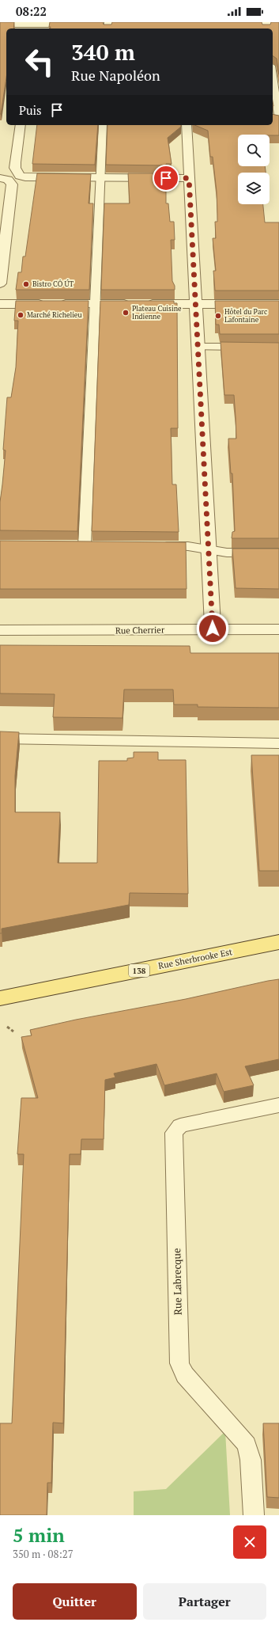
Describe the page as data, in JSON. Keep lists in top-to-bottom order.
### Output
{
  "streets": {
    "main road": ["Rue Sherbrooke Est", "138"],
    "street": ["Rue Cherrier"],
    "lane": ["Rue Labrecque"]
  },
  "places": [
    "Bistro CÔ ÚT",
    "Plateau Cuisine Indienne",
    "Marché Richelieu",
    "Hôtel du Parc Lafontaine"
  ],
  "page": {
    "status": "08:22",
    "turn": ["340 m", "Rue Napoléon"],
    "then": "Puis",
    "heading": ["5 min", "350 m · 08:27"],
    "buttons": ["Quitter", "Partager"]
  }
}
